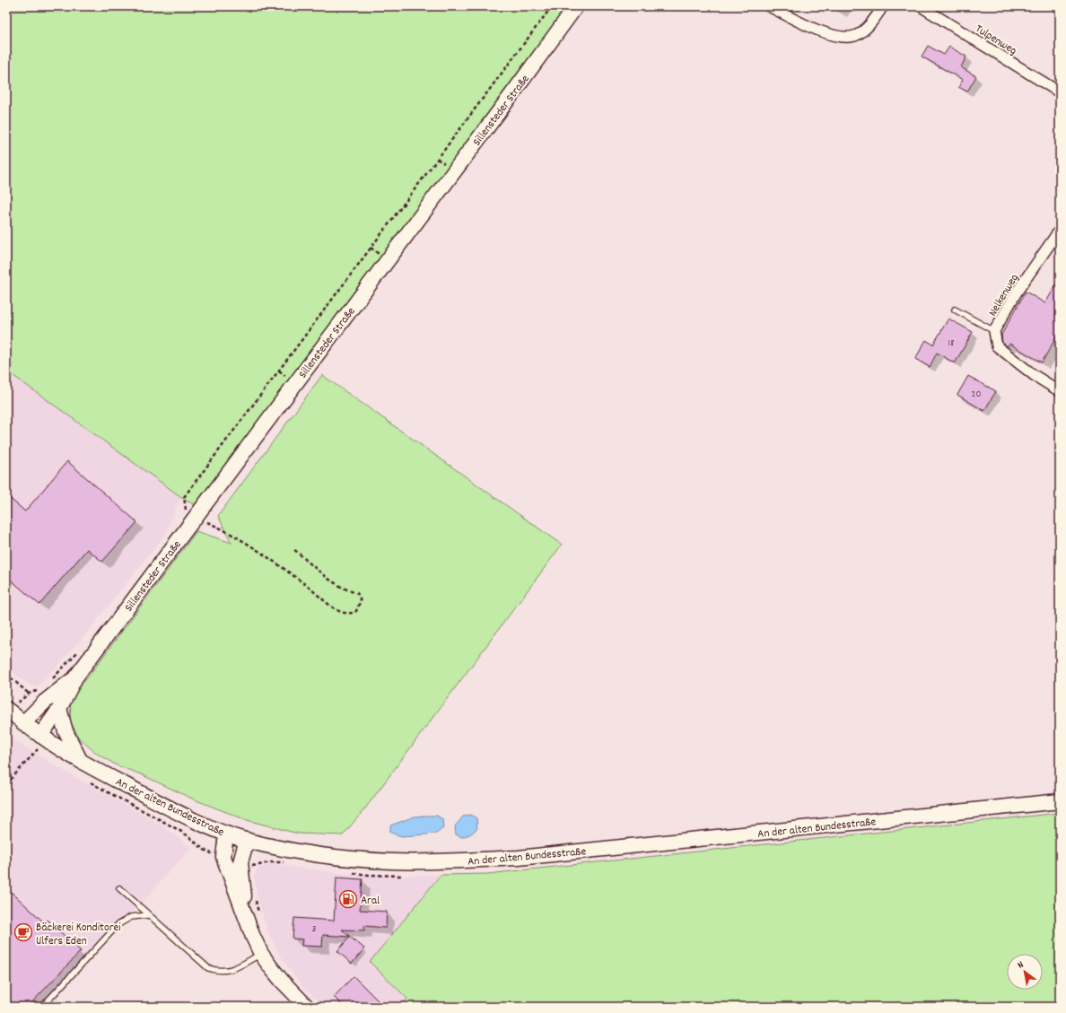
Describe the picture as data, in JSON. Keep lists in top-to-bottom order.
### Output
{
  "streets": {
    "street": [
      "Tulpenweg",
      "Sillensteder Straße",
      "Nelkenweg",
      "An der alten Bundesstraße"
    ]
  },
  "crossings": [
    ["Sillensteder Straße", "An der alten Bundesstraße"]
  ],
  "places": {
    "fuel station": ["Aral"],
    "cafe": ["Bäckerei Konditorei Ulfers Eden"]
  },
  "house_numbers": ["18", "20", "3"],
  "north": "top left"
}
